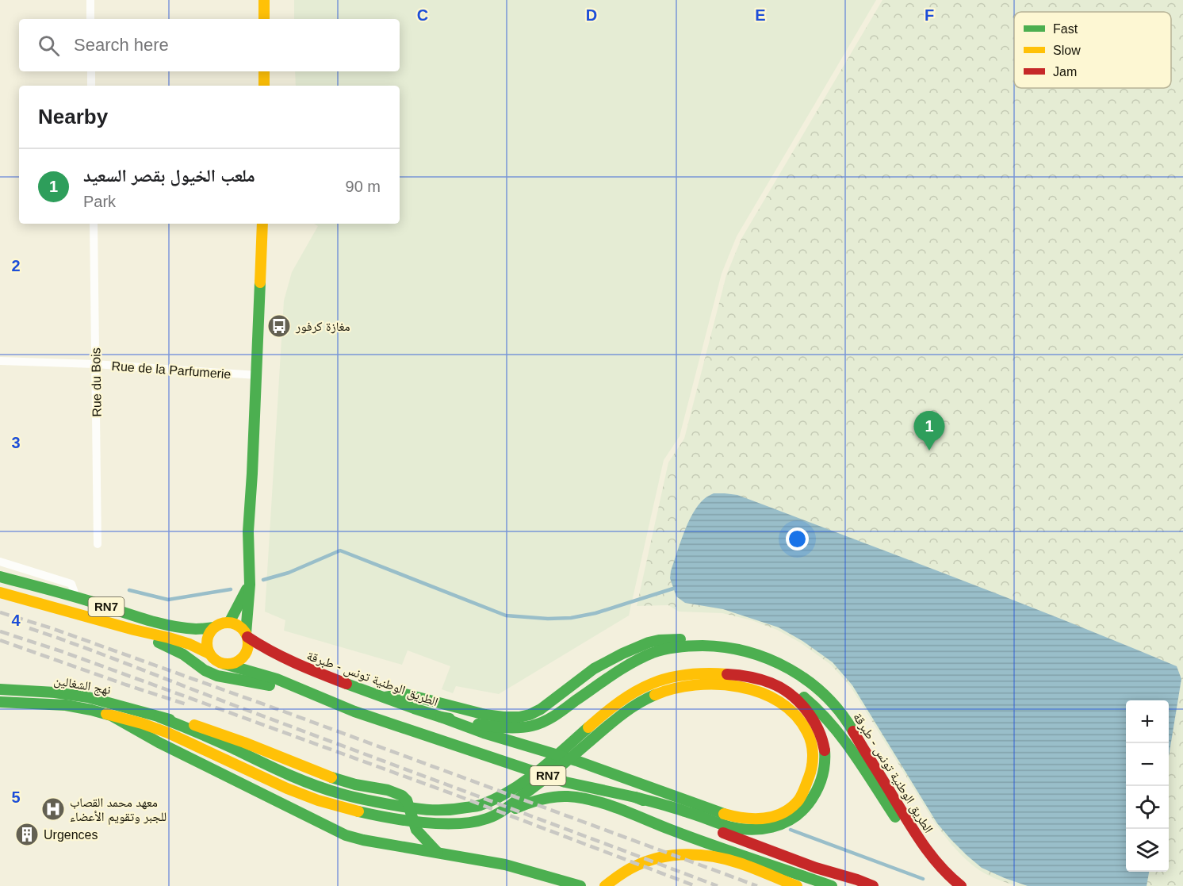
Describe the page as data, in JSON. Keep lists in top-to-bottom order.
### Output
{
  "streets": {
    "main road": ["RN7", "الطريق الوطنية تونس - طبرقة", "نهج الشغالين"],
    "street": ["Rue de la Parfumerie", "Rue du Bois"]
  },
  "crossings": [
    ["Rue de la Parfumerie", "Rue du Bois"],
    ["RN7", "الطريق الوطنية تونس - طبرقة"]
  ],
  "places": {
    "bus stop": ["مغازة كرفور"],
    "hospital": ["معهد محمد القصاب للجبر وتقويم الأعضاء"],
    "building": ["Urgences"]
  },
  "legend": ["Fast", "Slow", "Jam"],
  "page": {
    "search": "Search here",
    "heading": "Nearby",
    "list": [
      {
        "mark": "1",
        "name": "ملعب الخيول بقصر السعيد",
        "note": "Park",
        "value": "90 m"
      }
    ],
    "pins": "1",
    "map_buttons": ["+", "−"]
  },
  "grid": {
    "columns": [
      "C",
      "D",
      "E",
      "F"
    ],
    "rows": [
      "2",
      "3",
      "4",
      "5"
    ]
  }
}
